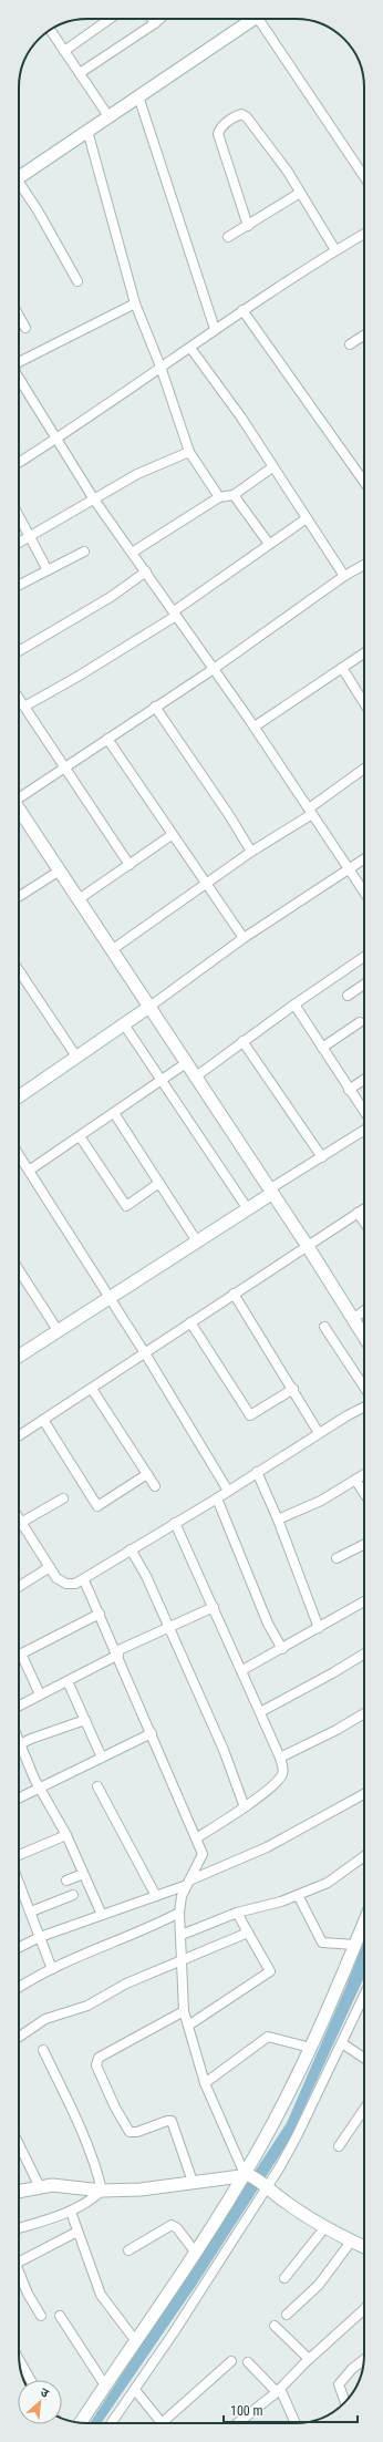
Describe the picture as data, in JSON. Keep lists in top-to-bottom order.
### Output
{
  "scale_bar": "100 m",
  "north": "top right"
}
